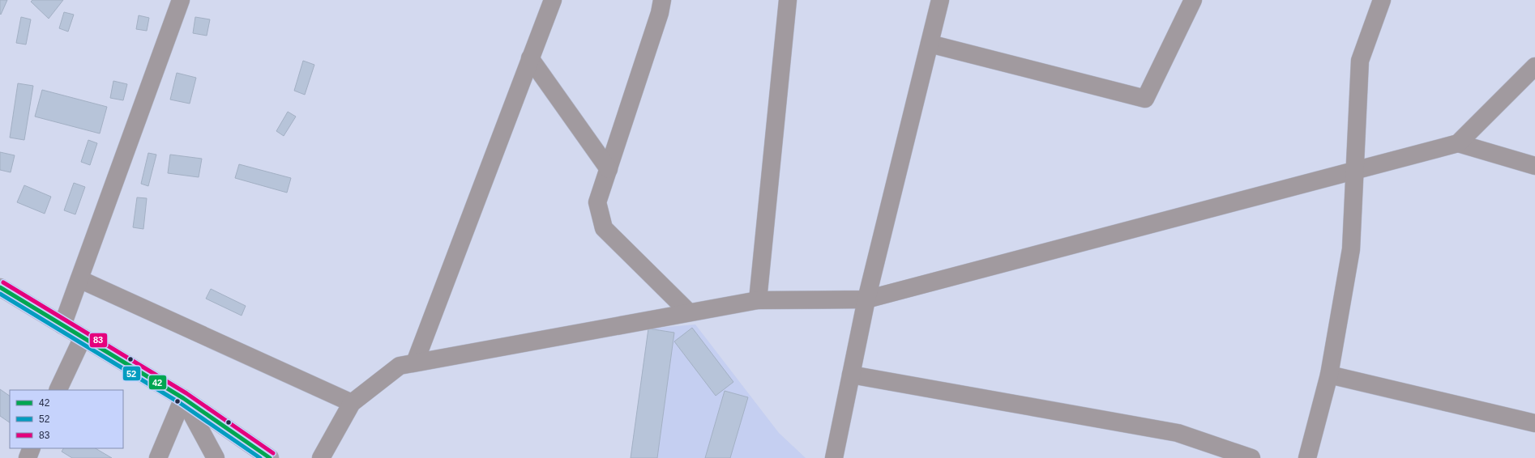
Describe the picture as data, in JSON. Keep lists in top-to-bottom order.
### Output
{
  "lines": ["transit line 83", "transit line 42", "transit line 52"],
  "legend": ["42", "52", "83"]
}
